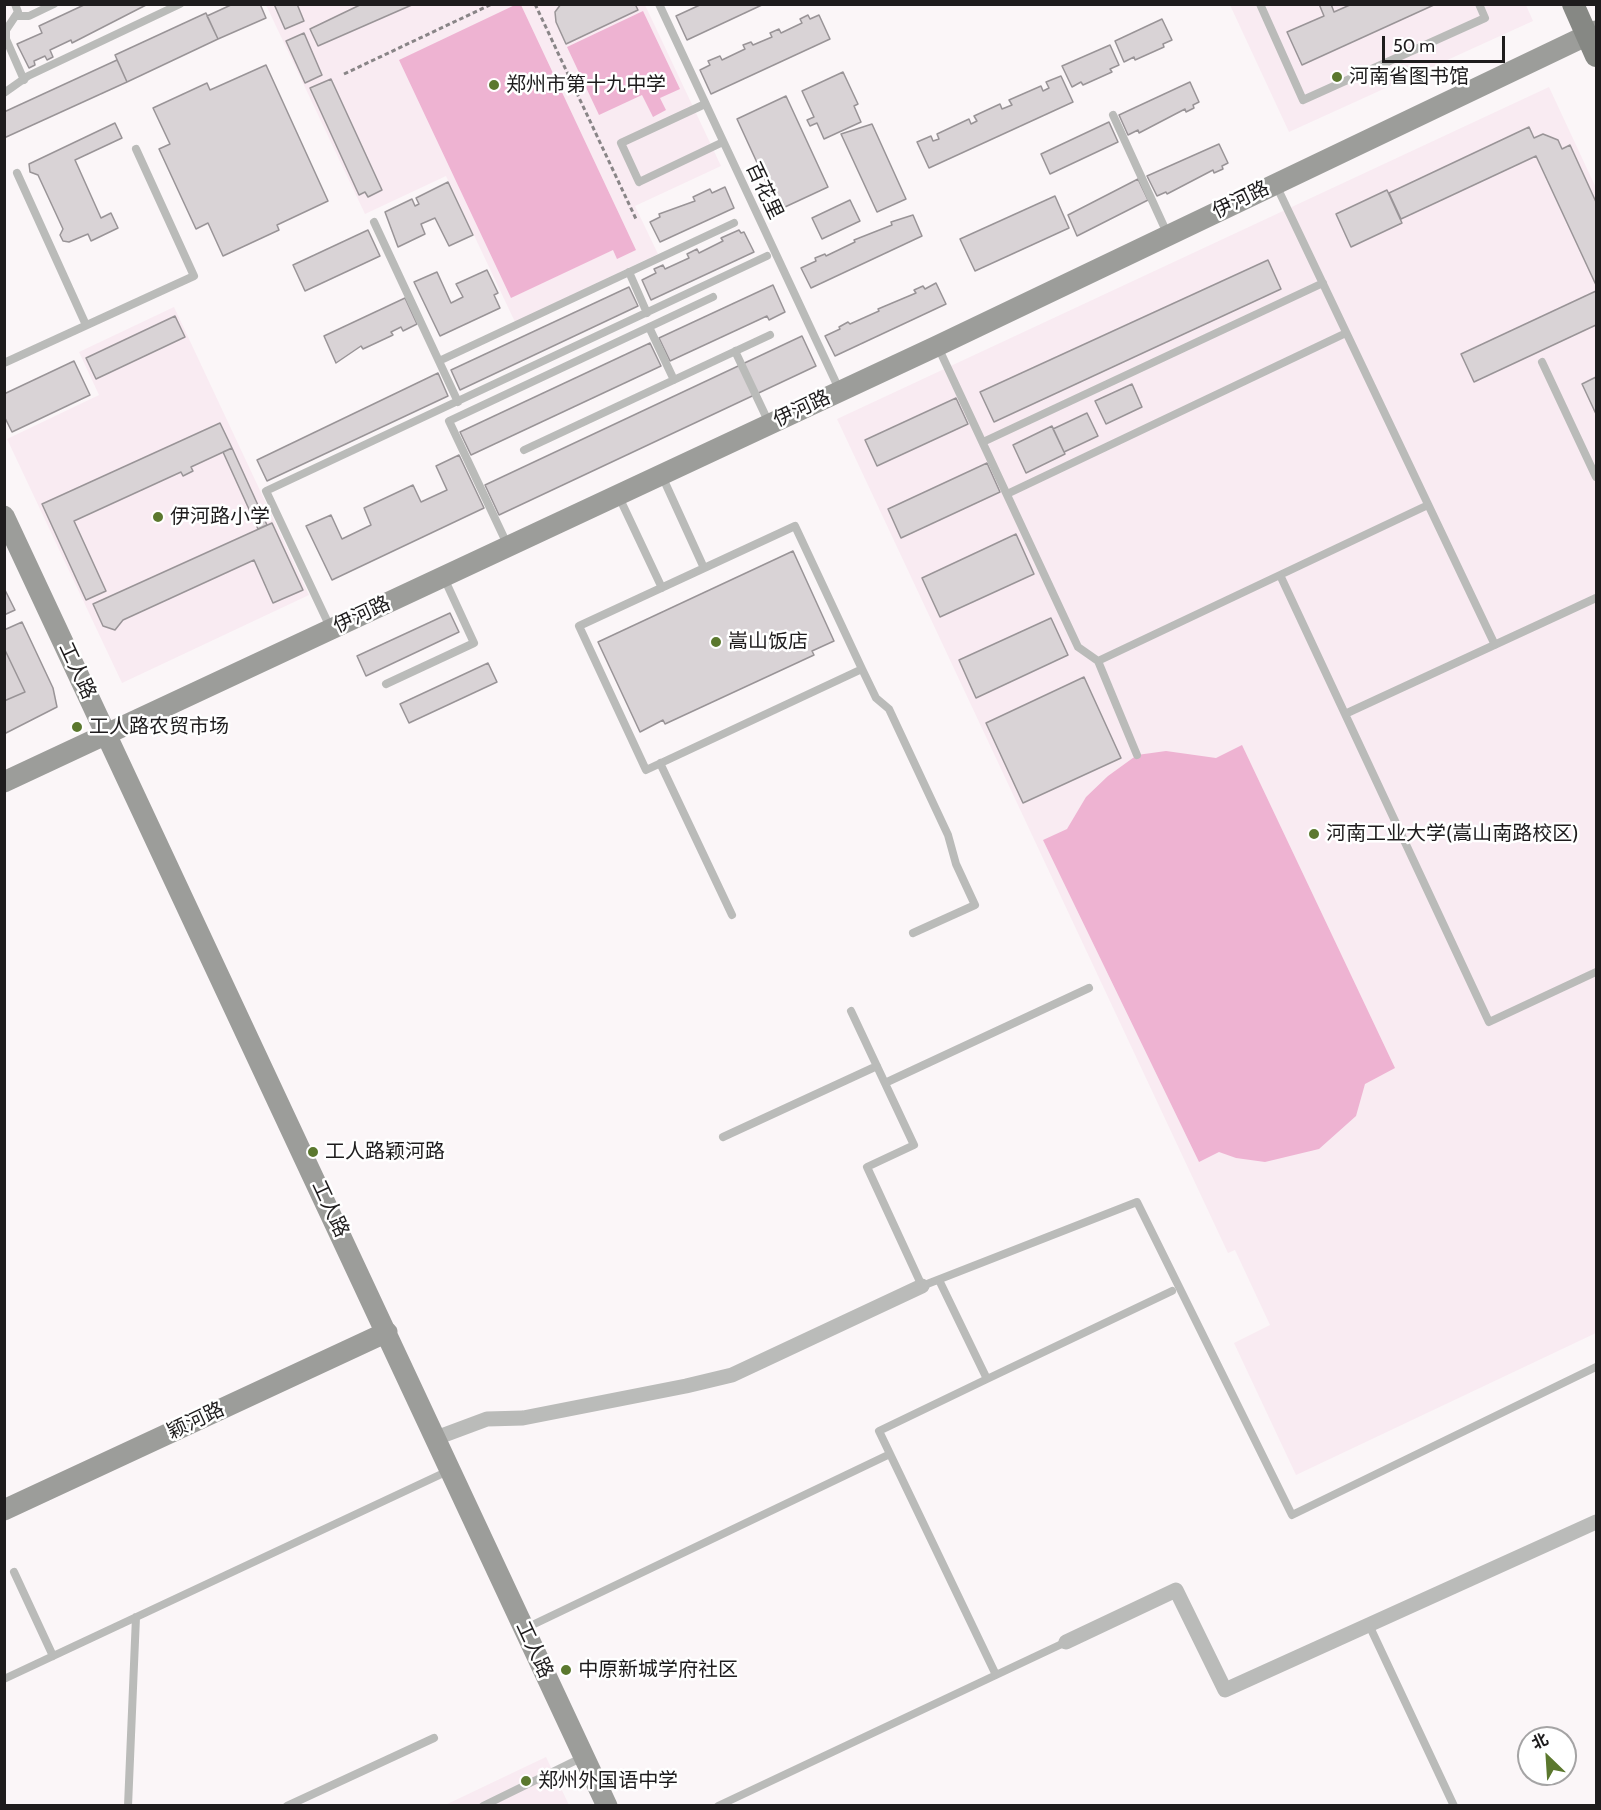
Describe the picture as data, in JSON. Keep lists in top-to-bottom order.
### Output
{
  "streets": {
    "street": ["伊河路", "工人路", "颖河路"],
    "lane": ["百花里"]
  },
  "crossings": [
    ["百花里", "伊河路"],
    ["伊河路", "工人路"],
    ["工人路", "颖河路"]
  ],
  "places": [
    "河南省图书馆",
    "郑州市第十九中学",
    "伊河路小学",
    "嵩山饭店",
    "工人路农贸市场",
    "河南工业大学(嵩山南路校区)",
    "工人路颖河路",
    "中原新城学府社区",
    "郑州外国语中学"
  ],
  "scale_bar": "50 m",
  "north": "top left"
}
